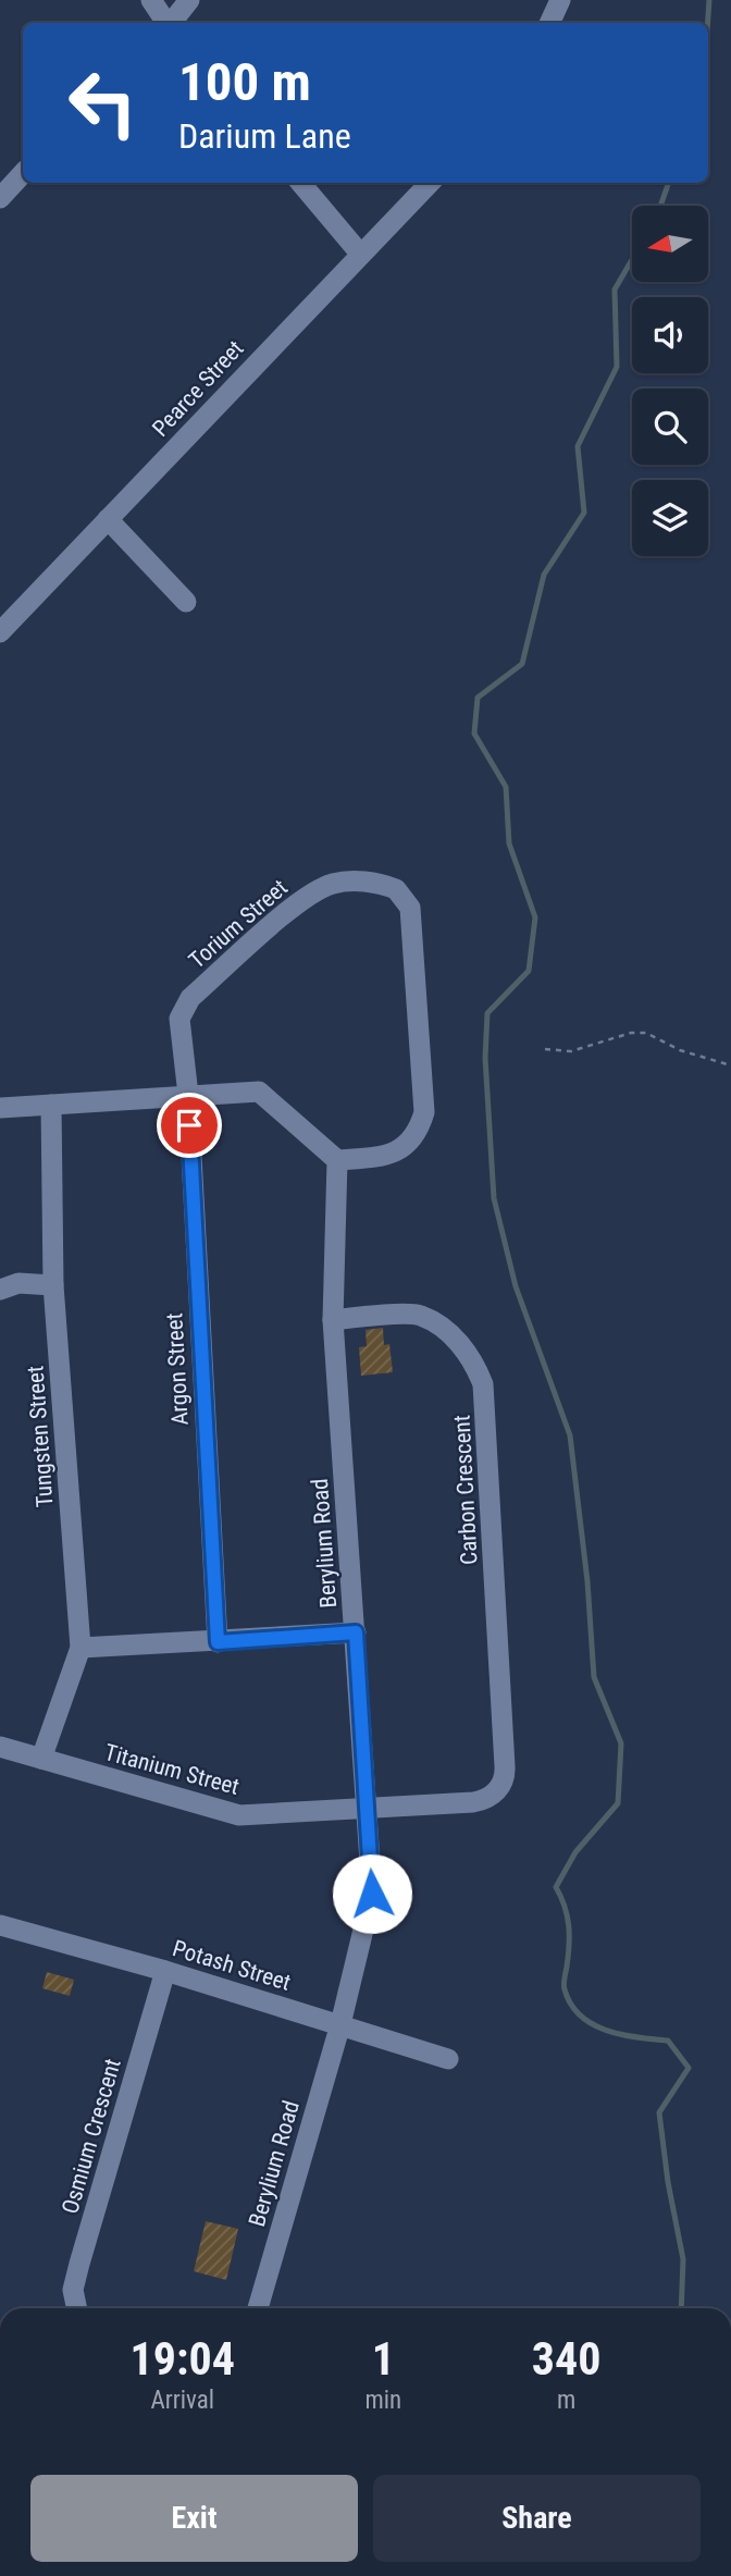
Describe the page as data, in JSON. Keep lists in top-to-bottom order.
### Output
{
  "streets": {
    "street": [
      "Pearce Street",
      "Torium Street",
      "Argon Street",
      "Tungsten Street",
      "Carbon Crescent",
      "Berylium Road",
      "Titanium Street",
      "Potash Street",
      "Osmium Crescent"
    ]
  },
  "crossings": [
    ["Torium Street", "Argon Street"],
    ["Torium Street", "Berylium Road"],
    ["Tungsten Street", "Titanium Street"],
    ["Carbon Crescent", "Berylium Road"],
    ["Carbon Crescent", "Titanium Street"],
    ["Berylium Road", "Titanium Street"],
    ["Berylium Road", "Potash Street"],
    ["Potash Street", "Osmium Crescent"]
  ],
  "north": "left",
  "page": {
    "turn": ["100 m", "Darium Lane"],
    "eta": [
      "19:04",
      "Arrival",
      "1",
      "min",
      "340",
      "m"
    ],
    "buttons": ["Exit", "Share"]
  }
}
